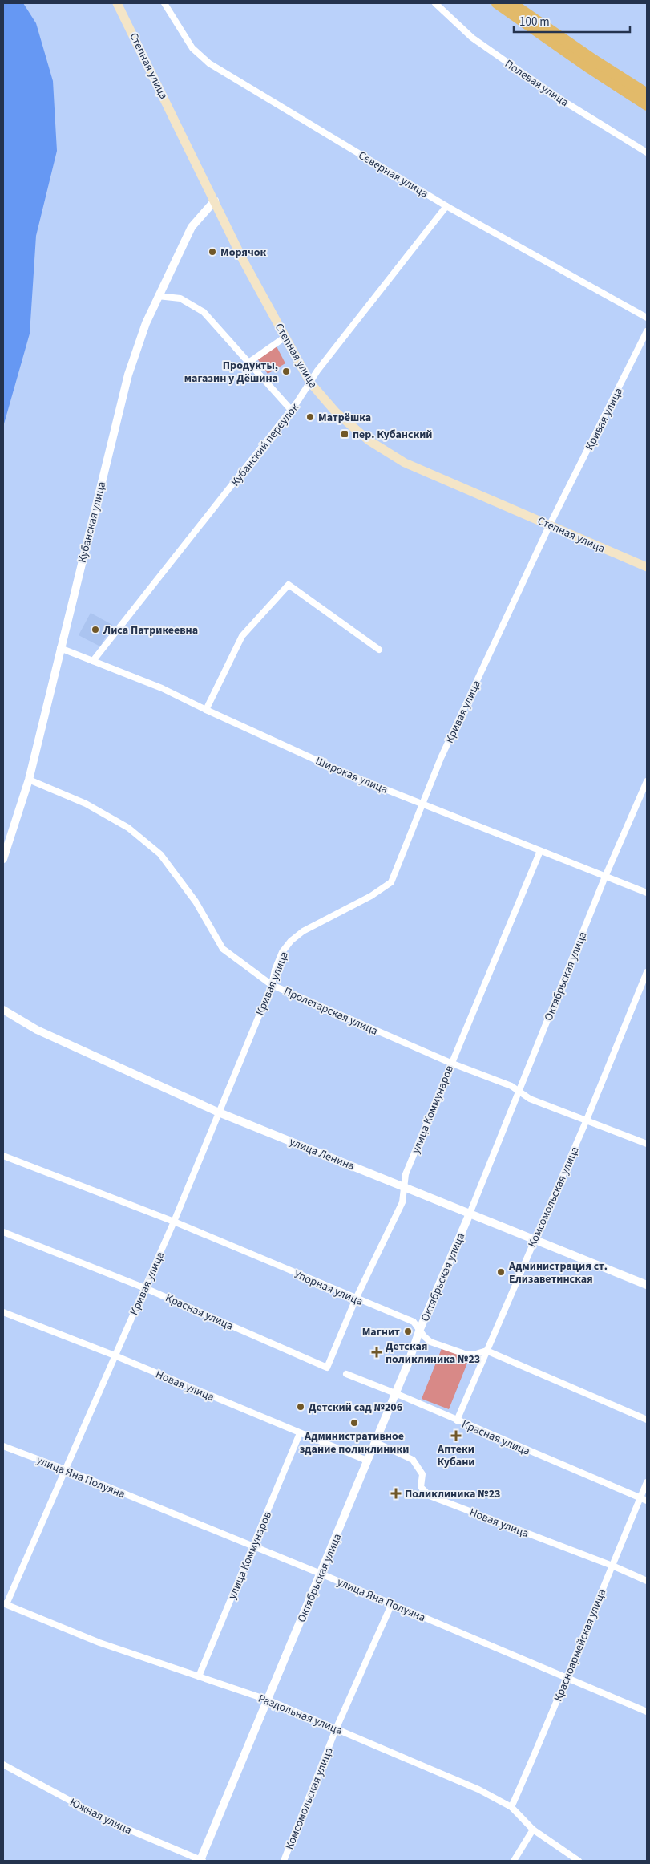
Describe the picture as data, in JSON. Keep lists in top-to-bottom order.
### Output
{
  "streets": {
    "main road": ["Степная улица"],
    "street": [
      "Полевая улица",
      "Северная улица",
      "Кривая улица",
      "Кубанский переулок",
      "Кубанская улица",
      "Широкая улица",
      "Октябрьская улица",
      "Пролетарская улица",
      "улица Коммунаров",
      "улица Ленина",
      "Комсомольская улица",
      "Упорная улица",
      "Красная улица",
      "Новая улица",
      "улица Яна Полуяна",
      "Красноармейская улица",
      "Раздольная улица",
      "Южная улица"
    ]
  },
  "crossings": [
    ["Степная улица", "Кривая улица"],
    ["Степная улица", "Кубанский переулок"],
    ["Степная улица", "Кубанская улица"],
    ["Северная улица", "Кубанский переулок"],
    ["Кривая улица", "Широкая улица"],
    ["Кривая улица", "Пролетарская улица"],
    ["Кривая улица", "улица Ленина"],
    ["Кривая улица", "Упорная улица"],
    ["Кривая улица", "Красная улица"],
    ["Кривая улица", "Новая улица"],
    ["Кривая улица", "улица Яна Полуяна"],
    ["Кривая улица", "Раздольная улица"],
    ["Кубанский переулок", "Широкая улица"],
    ["Кубанская улица", "Широкая улица"],
    ["Кубанская улица", "Пролетарская улица"],
    ["Широкая улица", "Октябрьская улица"],
    ["Широкая улица", "улица Коммунаров"],
    ["Октябрьская улица", "Пролетарская улица"],
    ["Октябрьская улица", "улица Ленина"],
    ["Октябрьская улица", "Упорная улица"],
    ["Октябрьская улица", "Красная улица"],
    ["Октябрьская улица", "Новая улица"],
    ["Октябрьская улица", "улица Яна Полуяна"],
    ["Октябрьская улица", "Раздольная улица"],
    ["Октябрьская улица", "Южная улица"],
    ["Пролетарская улица", "улица Коммунаров"],
    ["Пролетарская улица", "Комсомольская улица"],
    ["улица Коммунаров", "улица Ленина"],
    ["улица Коммунаров", "Упорная улица"],
    ["улица Коммунаров", "Красная улица"],
    ["улица Коммунаров", "Новая улица"],
    ["улица Коммунаров", "улица Яна Полуяна"],
    ["улица Коммунаров", "Раздольная улица"],
    ["улица Ленина", "Комсомольская улица"],
    ["Комсомольская улица", "Упорная улица"],
    ["Комсомольская улица", "Красная улица"],
    ["Комсомольская улица", "улица Яна Полуяна"],
    ["Комсомольская улица", "Раздольная улица"],
    ["Красная улица", "Красноармейская улица"],
    ["Новая улица", "Красноармейская улица"],
    ["улица Яна Полуяна", "Красноармейская улица"],
    ["Красноармейская улица", "Раздольная улица"]
  ],
  "places": {
    "other": [
      "Морячок",
      "Продукты, магазин у Дёшина",
      "Матрёшка",
      "Лиса Патрикеевна",
      "Администрация ст. Елизаветинская",
      "Магнит",
      "Детский сад №206",
      "Административное здание поликлиники"
    ],
    "transit": ["пер. Кубанский"],
    "health": ["Детская поликлиника №23", "Аптеки Кубани", "Поликлиника №23"]
  },
  "scale_bar": "100 m"
}
